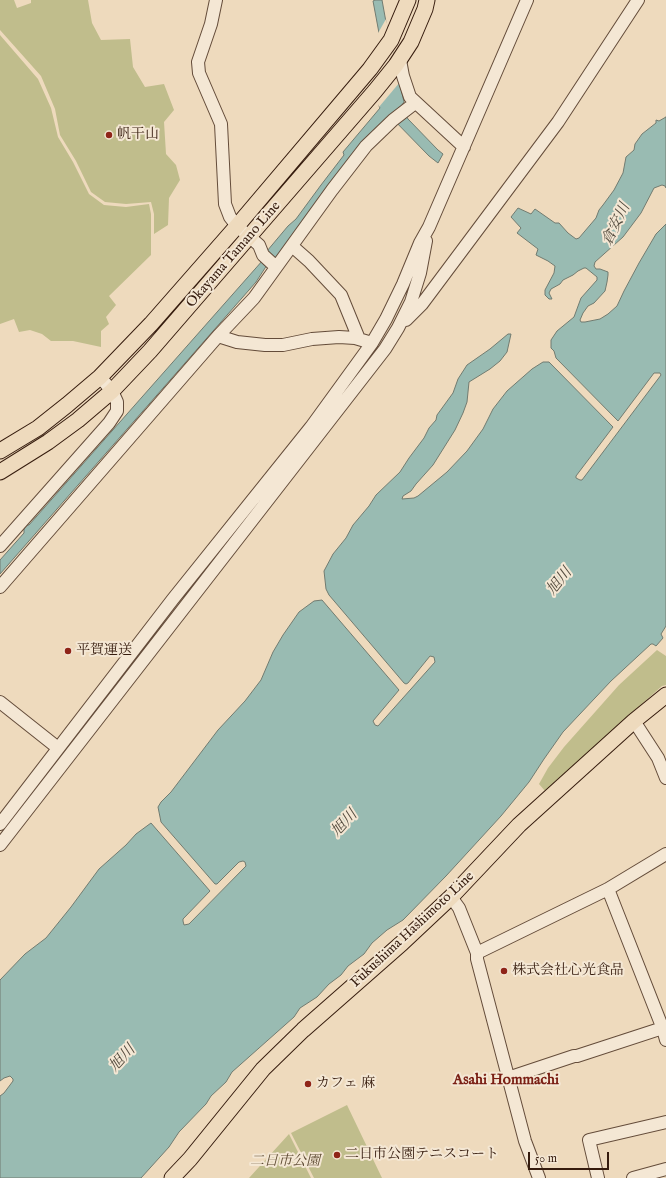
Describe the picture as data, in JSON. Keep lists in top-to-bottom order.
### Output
{
  "streets": {
    "main road": ["Okayama Tamano Line", "Fukushima Hashimoto Line"]
  },
  "districts": ["Asahi Hommachi"],
  "water": ["倉安川", "旭川"],
  "parks": ["二日市公園"],
  "places": [
    "帆干山",
    "平賀運送",
    "株式会社心光食品",
    "カフェ 麻",
    "二日市公園テニスコート"
  ],
  "scale_bar": "50 m"
}
